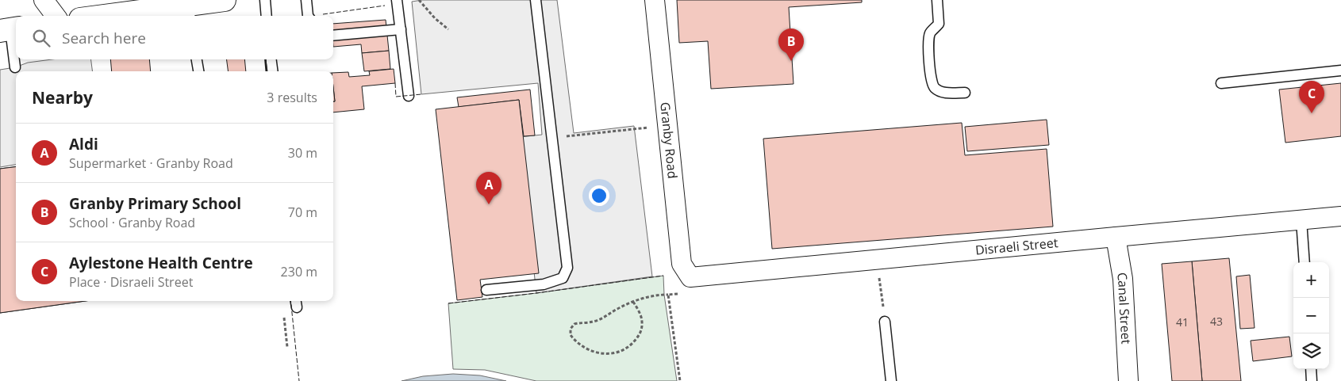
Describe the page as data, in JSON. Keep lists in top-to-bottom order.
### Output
{
  "streets": {
    "street": ["Granby Road", "Disraeli Street", "Canal Street"]
  },
  "crossings": [
    ["Granby Road", "Disraeli Street"],
    ["Disraeli Street", "Canal Street"]
  ],
  "house_numbers": ["43", "41"],
  "page": {
    "search": "Search here",
    "pins": ["B", "C", "A"],
    "heading": ["Nearby", "3 results"],
    "list": [
      {
        "mark": "A",
        "name": "Aldi",
        "note": "Supermarket · Granby Road",
        "value": "30 m"
      },
      {
        "mark": "B",
        "name": "Granby Primary School",
        "note": "School · Granby Road",
        "value": "70 m"
      },
      {
        "mark": "C",
        "name": "Aylestone Health Centre",
        "note": "Place · Disraeli Street",
        "value": "230 m"
      }
    ],
    "map_buttons": ["+", "−"]
  }
}
